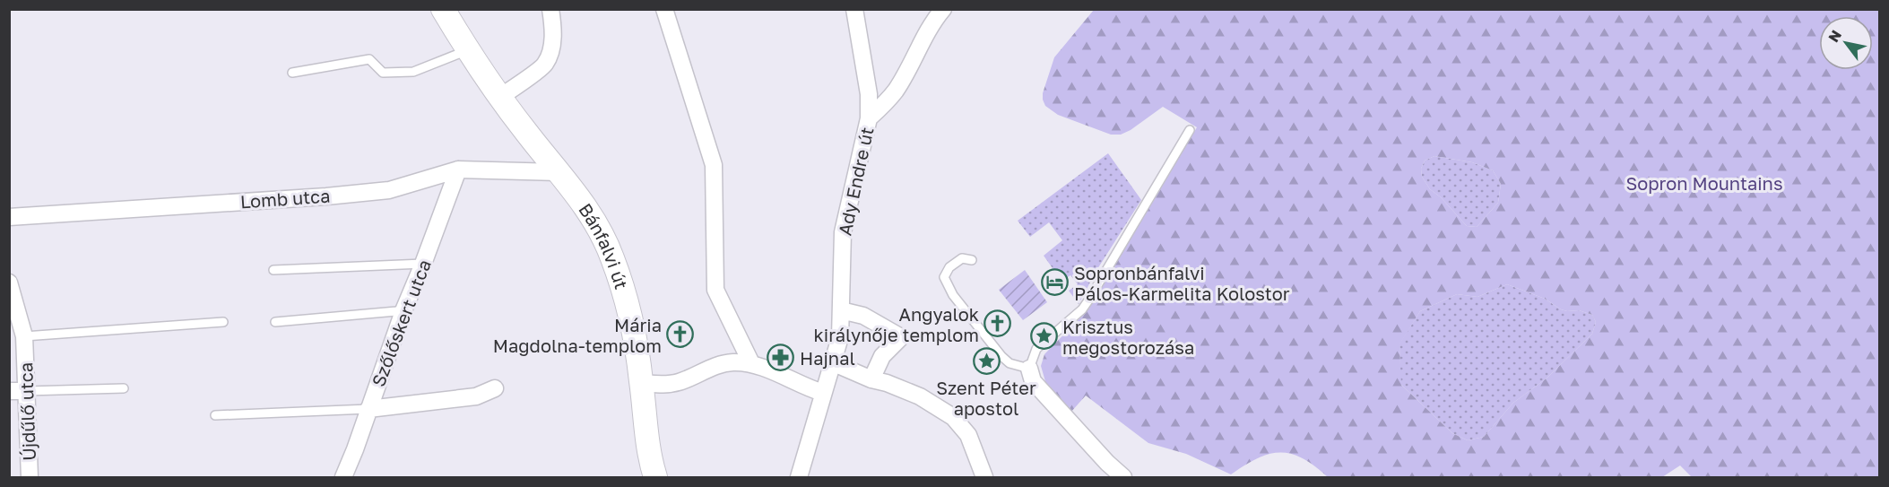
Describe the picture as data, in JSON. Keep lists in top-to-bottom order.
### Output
{
  "streets": {
    "street": [
      "Ady Endre út",
      "Lomb utca",
      "Bánfalvi út",
      "Szőlőskert utca",
      "Újdűlő utca"
    ]
  },
  "crossings": [
    ["Lomb utca", "Bánfalvi út"],
    ["Lomb utca", "Szőlőskert utca"]
  ],
  "parks": ["Sopron Mountains"],
  "places": {
    "hotel": ["Sopronbánfalvi Pálos-Karmelita Kolostor"],
    "church": ["Angyalok királynője templom", "Mária Magdolna-templom"],
    "place": ["Krisztus megostorozása", "Szent Péter apostol"],
    "pharmacy": ["Hajnal"]
  },
  "north": "top left"
}
